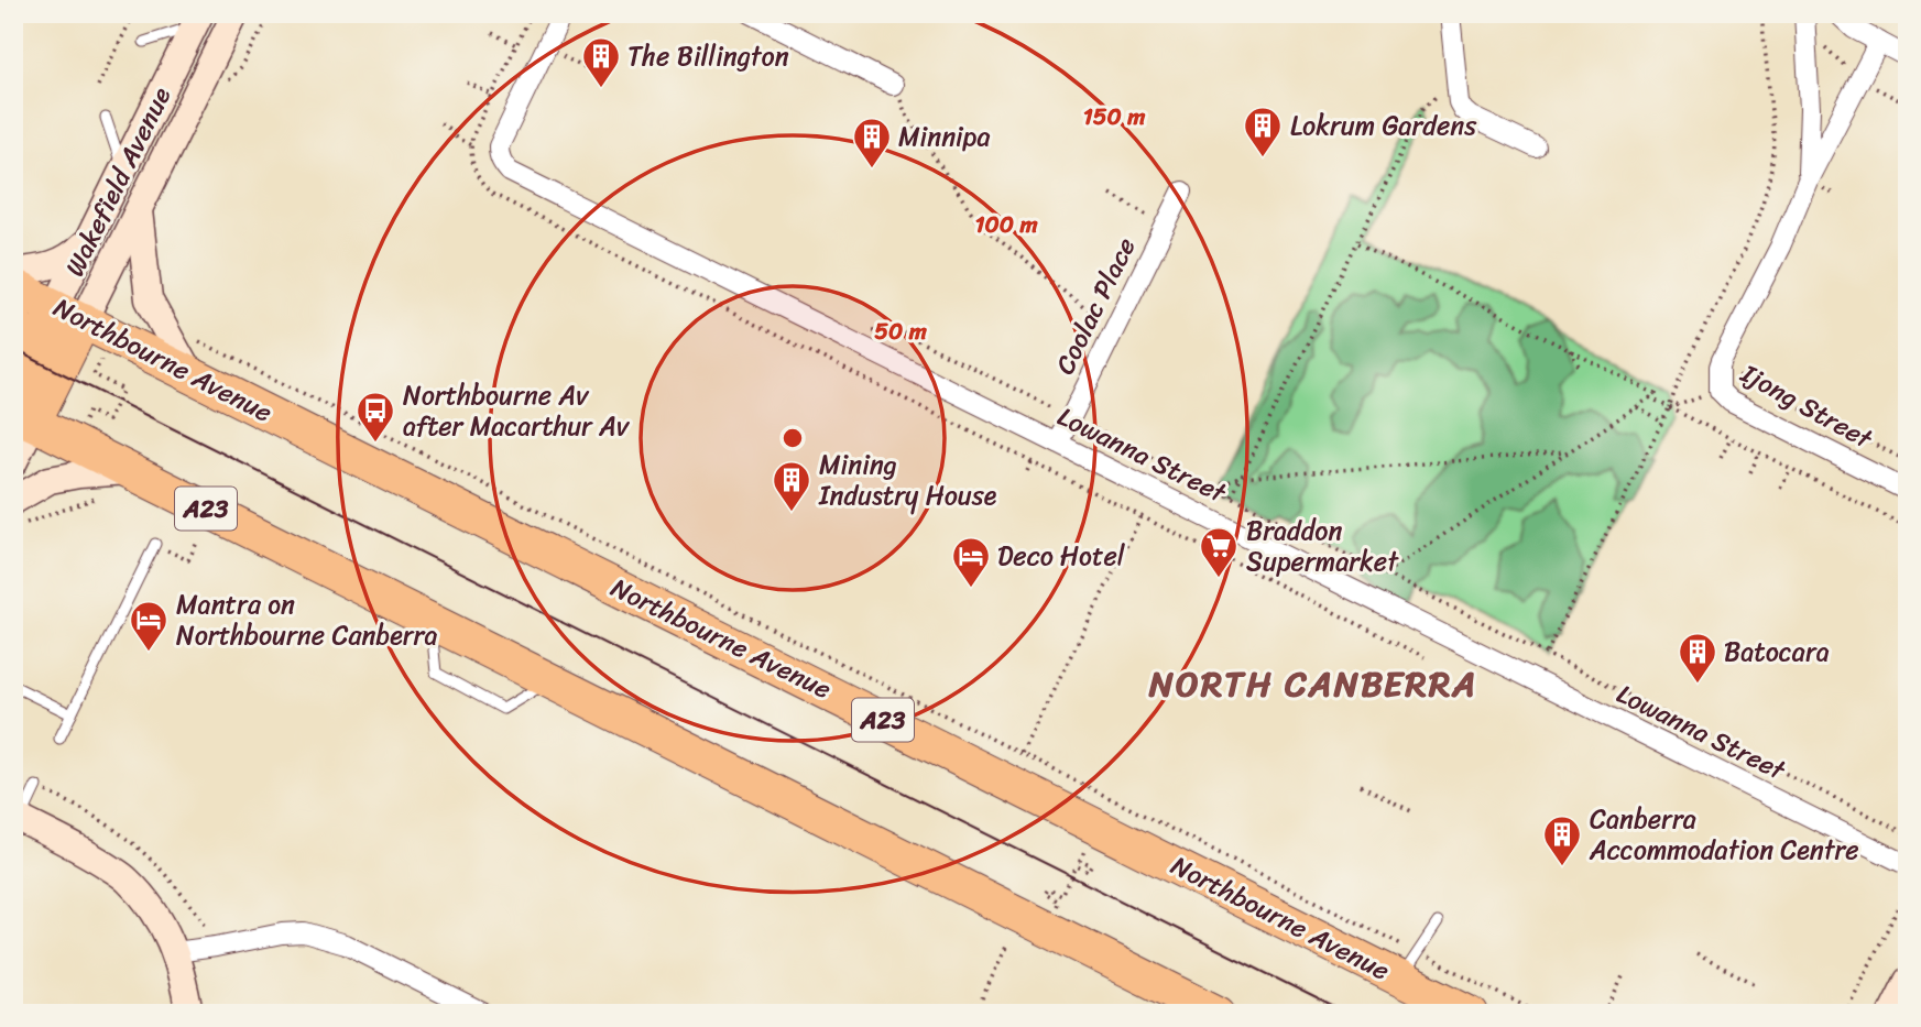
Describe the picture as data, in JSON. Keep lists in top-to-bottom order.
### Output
{
  "streets": {
    "highway": ["Wakefield Avenue", "Northbourne Avenue", "A23"],
    "street": ["Coolac Place", "Ijong Street", "Lowanna Street"]
  },
  "crossings": [
    ["Wakefield Avenue", "Northbourne Avenue"],
    ["Coolac Place", "Lowanna Street"]
  ],
  "districts": ["NORTH CANBERRA"],
  "places": {
    "building": [
      "The Billington",
      "Lokrum Gardens",
      "Minnipa",
      "Mining Industry House",
      "Batocara",
      "Canberra Accommodation Centre"
    ],
    "bus stop": ["Northbourne Av after Macarthur Av"],
    "supermarket": ["Braddon Supermarket"],
    "hotel": ["Deco Hotel", "Mantra on Northbourne Canberra"]
  },
  "rings": ["150 m", "100 m", "50 m"]
}
